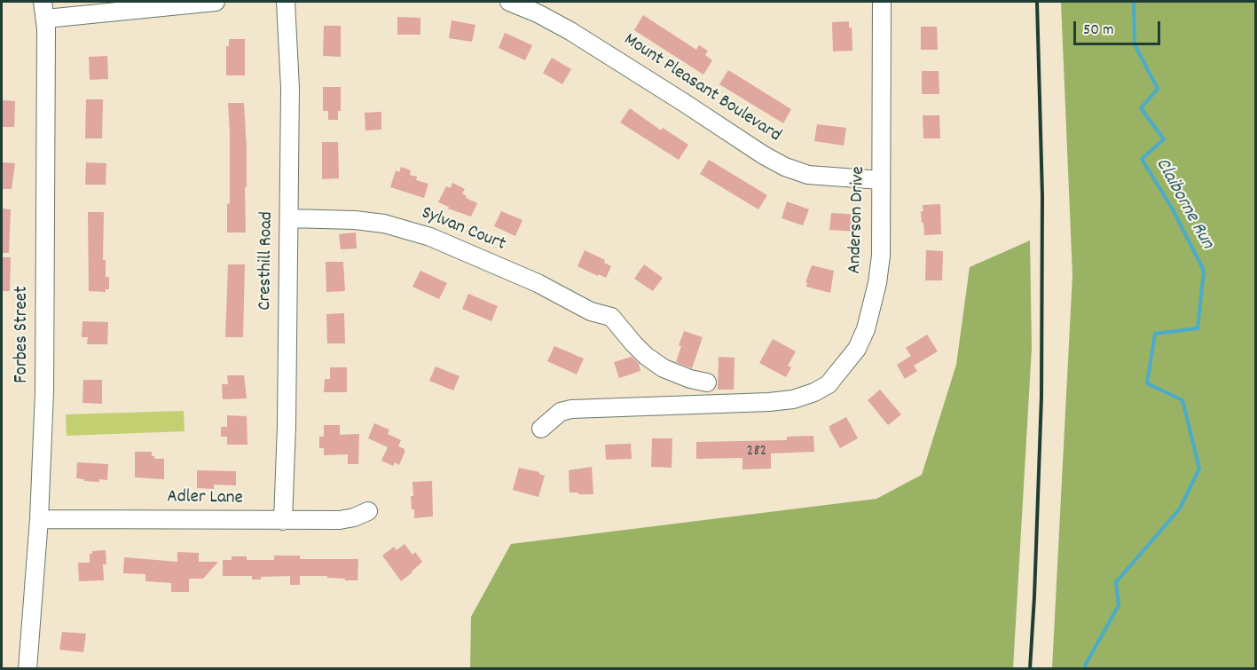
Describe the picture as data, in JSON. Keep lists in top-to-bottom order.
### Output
{
  "streets": {
    "street": [
      "Mount Pleasant Boulevard",
      "Anderson Drive",
      "Sylvan Court",
      "Cresthill Road",
      "Forbes Street",
      "Adler Lane"
    ]
  },
  "crossings": [
    ["Mount Pleasant Boulevard", "Anderson Drive"],
    ["Sylvan Court", "Cresthill Road"],
    ["Cresthill Road", "Adler Lane"],
    ["Forbes Street", "Adler Lane"]
  ],
  "water": ["Claiborne Run"],
  "house_numbers": ["282"],
  "scale_bar": "50 m"
}
